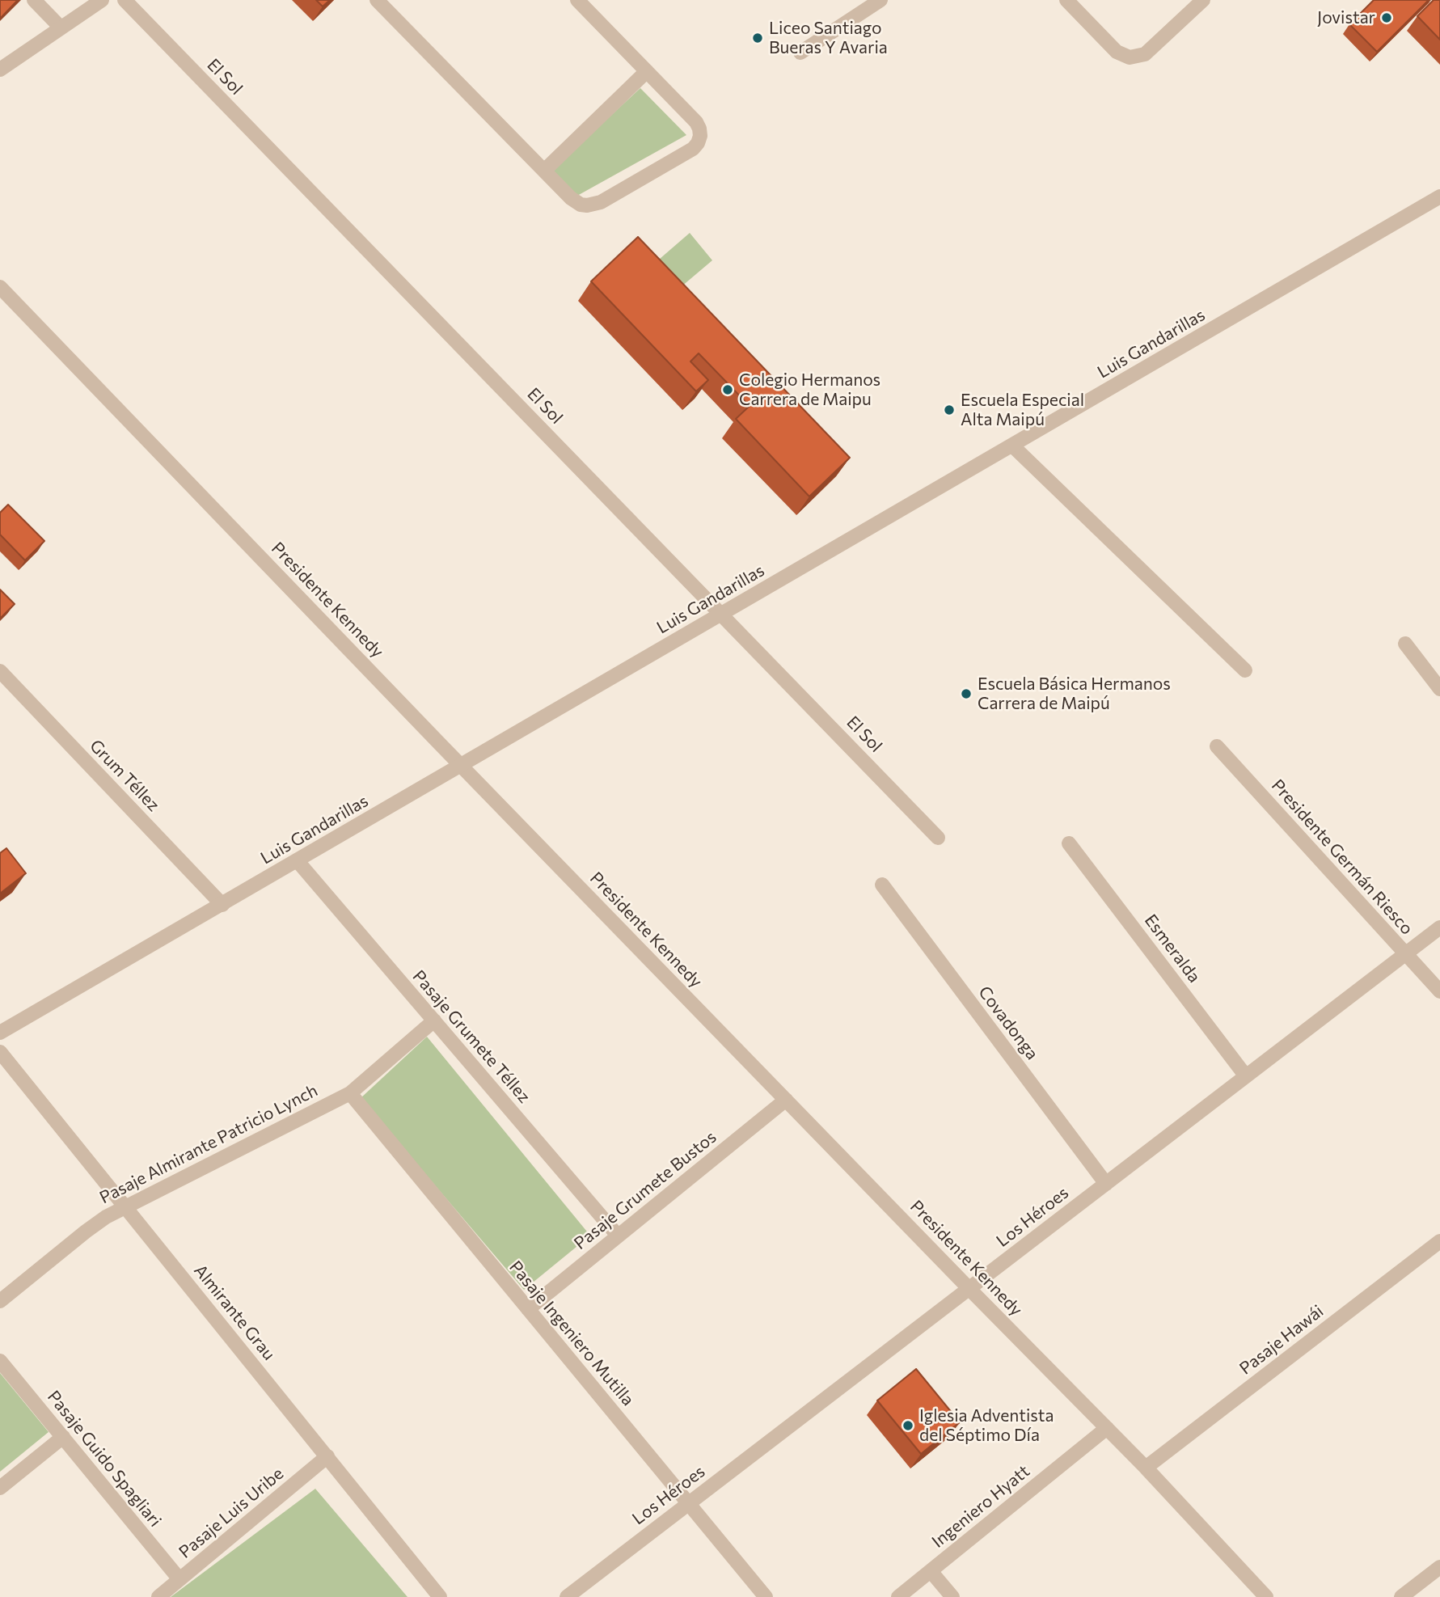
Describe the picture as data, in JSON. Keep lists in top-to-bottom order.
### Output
{
  "streets": {
    "street": [
      "El Sol",
      "Luis Gandarillas",
      "Presidente Kennedy",
      "Grum Téllez",
      "Presidente Germán Riesco",
      "Esmeralda",
      "Covadonga",
      "Pasaje Grumete Téllez",
      "Pasaje Almirante Patricio Lynch",
      "Pasaje Grumete Bustos",
      "Los Héroes",
      "Almirante Grau",
      "Pasaje Ingeniero Mutilla",
      "Pasaje Hawái",
      "Pasaje Guido Spagliari",
      "Ingeniero Hyatt",
      "Pasaje Luis Uribe"
    ]
  },
  "crossings": [
    ["El Sol", "Luis Gandarillas"],
    ["Luis Gandarillas", "Presidente Kennedy"],
    ["Luis Gandarillas", "Grum Téllez"],
    ["Luis Gandarillas", "Pasaje Grumete Téllez"],
    ["Presidente Kennedy", "Pasaje Grumete Bustos"],
    ["Presidente Kennedy", "Los Héroes"],
    ["Presidente Kennedy", "Pasaje Hawái"],
    ["Presidente Kennedy", "Ingeniero Hyatt"],
    ["Presidente Germán Riesco", "Los Héroes"],
    ["Esmeralda", "Los Héroes"],
    ["Covadonga", "Los Héroes"],
    ["Pasaje Grumete Téllez", "Pasaje Almirante Patricio Lynch"],
    ["Pasaje Grumete Téllez", "Pasaje Grumete Bustos"],
    ["Pasaje Almirante Patricio Lynch", "Almirante Grau"],
    ["Pasaje Almirante Patricio Lynch", "Pasaje Ingeniero Mutilla"],
    ["Pasaje Grumete Bustos", "Pasaje Ingeniero Mutilla"],
    ["Los Héroes", "Pasaje Ingeniero Mutilla"],
    ["Almirante Grau", "Pasaje Luis Uribe"],
    ["Pasaje Guido Spagliari", "Pasaje Luis Uribe"]
  ],
  "places": [
    "Jovistar",
    "Liceo Santiago Bueras Y Avaria",
    "Colegio Hermanos Carrera de Maipu",
    "Escuela Especial Alta Maipú",
    "Escuela Básica Hermanos Carrera de Maipú",
    "Iglesia Adventista del Séptimo Día"
  ]
}
